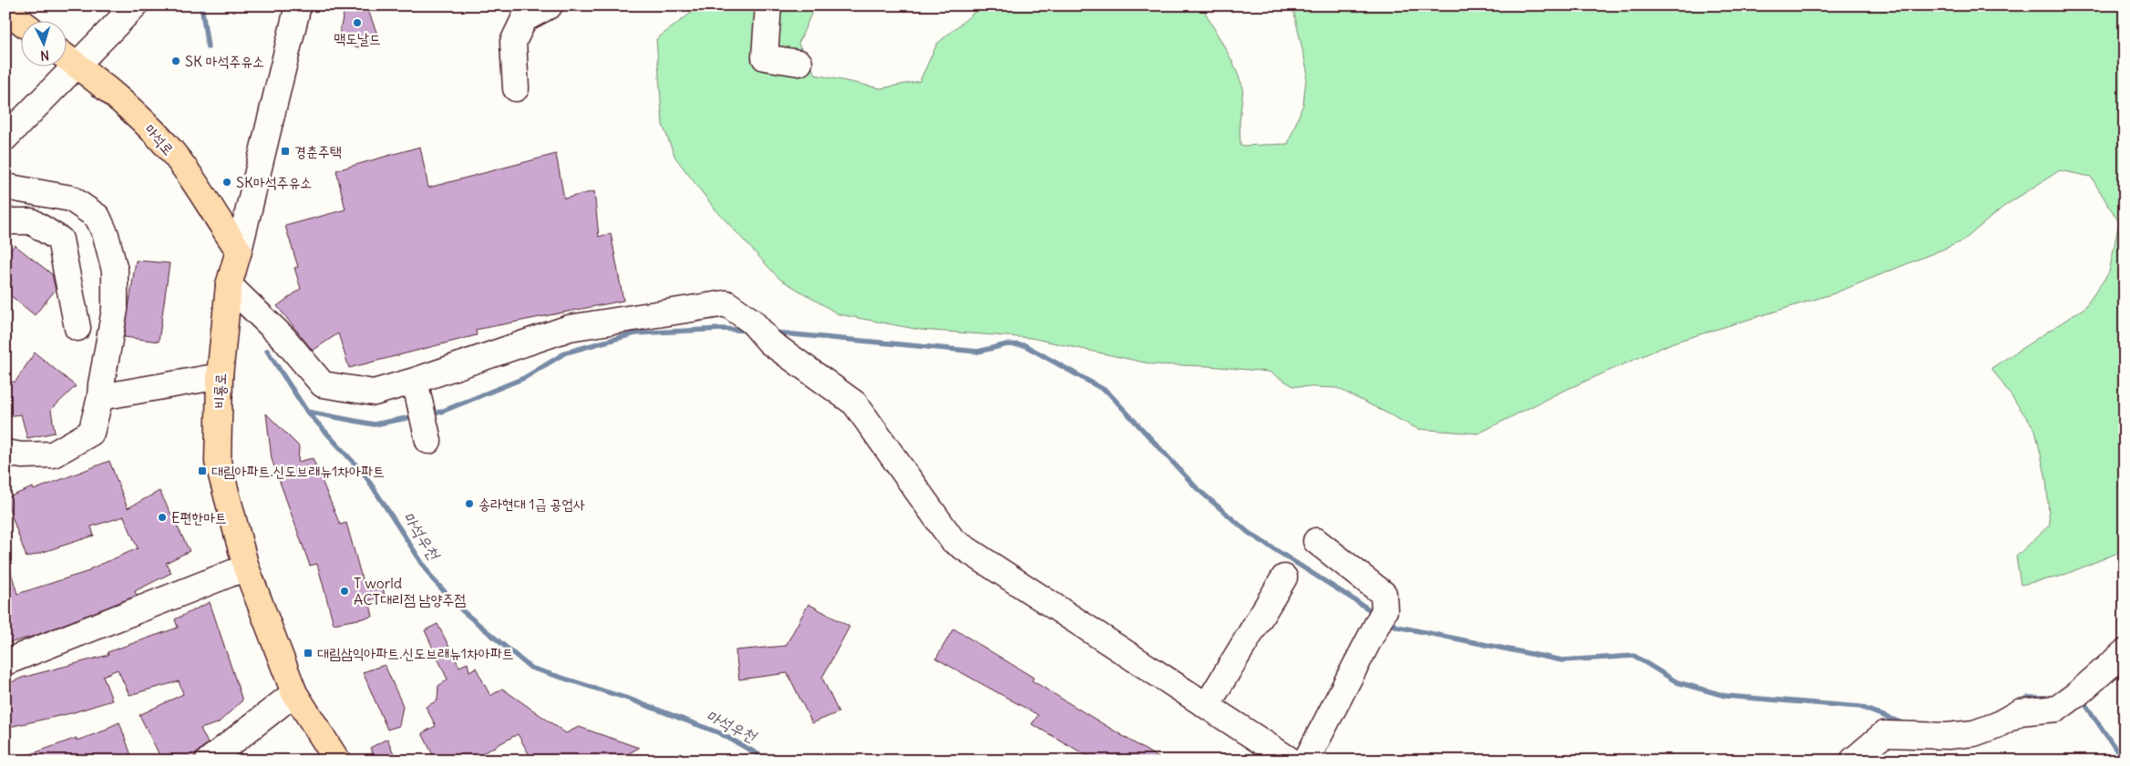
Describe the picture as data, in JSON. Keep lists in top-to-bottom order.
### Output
{
  "streets": {
    "main road": ["마석로", "비룡로"]
  },
  "crossings": [
    ["마석로", "비룡로"]
  ],
  "water": ["마석우천"],
  "places": {
    "other": [
      "맥도날드",
      "SK 마석주유소",
      "SK마석주유소",
      "송라현대 1급 공업사",
      "E편한마트",
      "T world ACT대리점 남양주점"
    ],
    "transit": ["경춘주택", "대림아파트.신도브래뉴1차아파트", "대림삼익아파트.신도브래뉴1차아파트"]
  },
  "north": "bottom"
}
